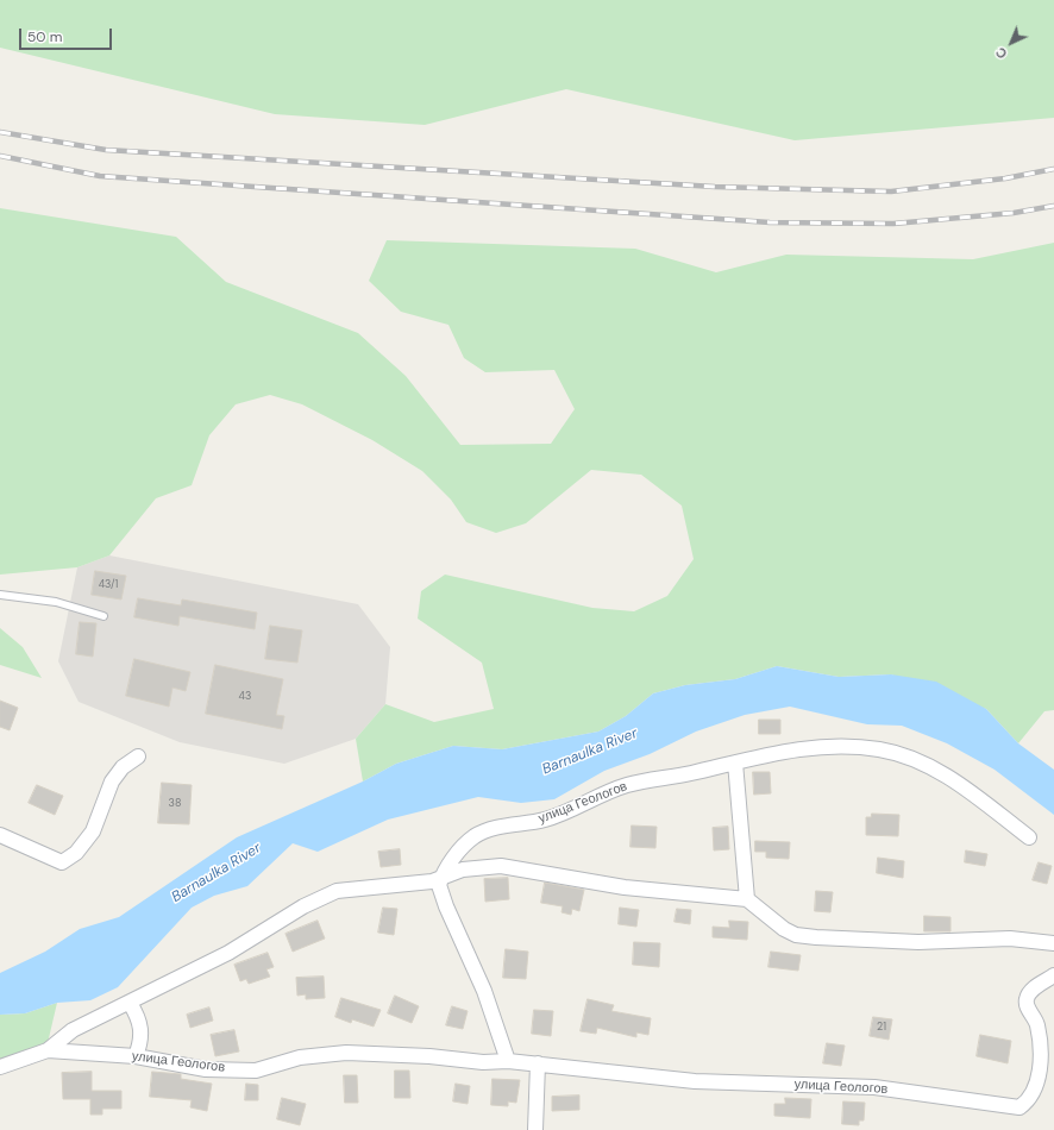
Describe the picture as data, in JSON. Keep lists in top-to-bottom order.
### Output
{
  "streets": {
    "street": ["улица Геологов"]
  },
  "water": ["Barnaulka River"],
  "house_numbers": [
    "43/1",
    "43",
    "38",
    "21"
  ],
  "scale_bar": "50 m",
  "north": "bottom left"
}
